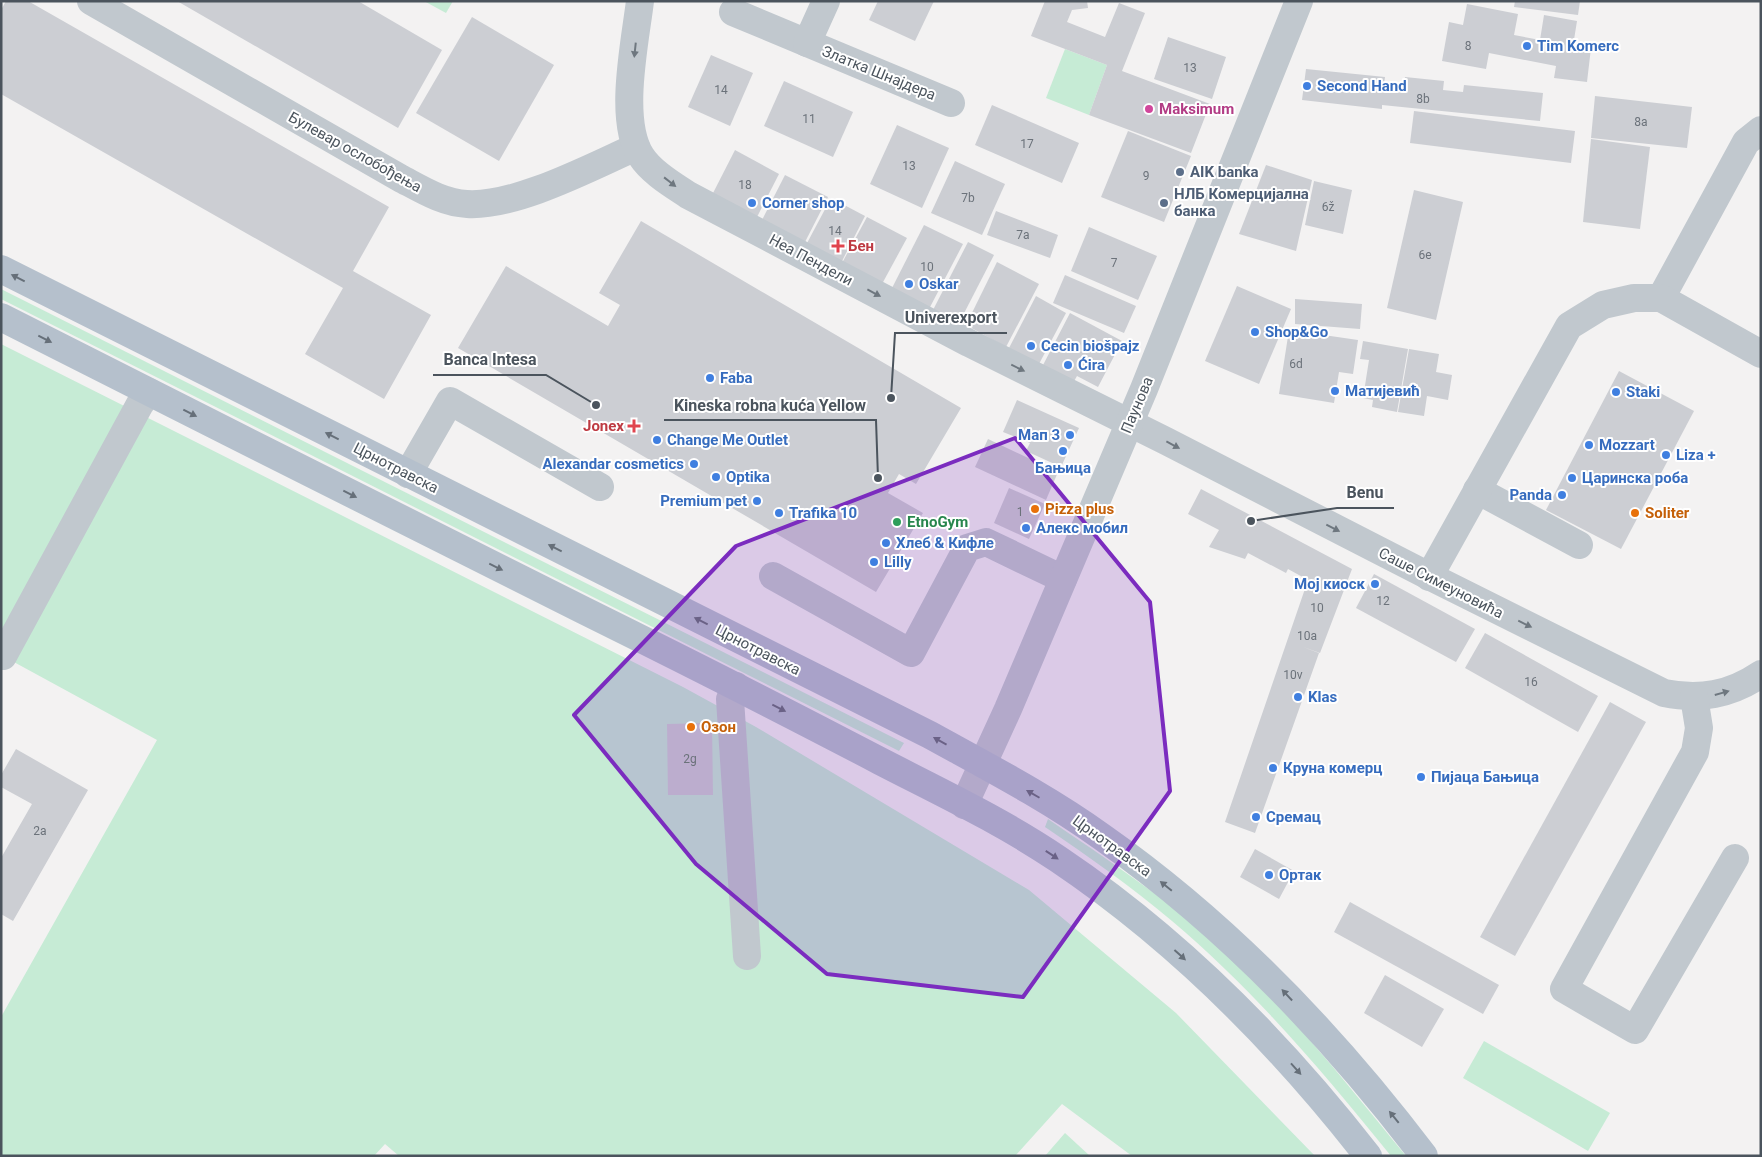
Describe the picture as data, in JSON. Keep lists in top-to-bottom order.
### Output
{
  "streets": {
    "main road": ["Црнотравска"],
    "street": [
      "Златка Шнајдера",
      "Булевар ослобођења",
      "Неа Пендели",
      "Паунова",
      "Саше Симеуновића"
    ]
  },
  "crossings": [
    ["Булевар ослобођења", "Неа Пендели"],
    ["Неа Пендели", "Паунова"],
    ["Неа Пендели", "Саше Симеуновића"],
    ["Паунова", "Црнотравска"],
    ["Паунова", "Саше Симеуновића"]
  ],
  "one_way": ["Неа Пендели", "Саше Симеуновића"],
  "places": {
    "other": [
      "Tim Komerc",
      "Second Hand",
      "Maksimum",
      "AIK banka",
      "Corner shop",
      "НЛБ Комерцијална банка",
      "Oskar",
      "Shop&Go",
      "Cecin biošpajz",
      "Ćira",
      "Faba",
      "Матијевић",
      "Staki",
      "Univerexport",
      "Banca Intesa",
      "Мап 3",
      "Change Me Outlet",
      "Mozzart",
      "Бањица",
      "Liza +",
      "Alexandar cosmetics",
      "Optika",
      "Kineska robna kuća Yellow",
      "Царинска роба",
      "Panda",
      "Premium pet",
      "Pizza plus",
      "Trafika 10",
      "Soliter",
      "Benu",
      "EtnoGym",
      "Алекс мобил",
      "Хлеб & Кифле",
      "Lilly",
      "Мој киоск",
      "Klas",
      "Озон",
      "Круна комерц",
      "Пијаца Бањица",
      "Сремац",
      "Ортак"
    ],
    "health": ["Бен", "Jonex"]
  },
  "house_numbers": [
    "8",
    "13",
    "14",
    "8b",
    "11",
    "8a",
    "17",
    "13",
    "9",
    "18",
    "7b",
    "6ž",
    "14",
    "7a",
    "6e",
    "7",
    "10",
    "6d",
    "1",
    "12",
    "10",
    "10a",
    "10v",
    "16",
    "2g",
    "2a"
  ]
}
